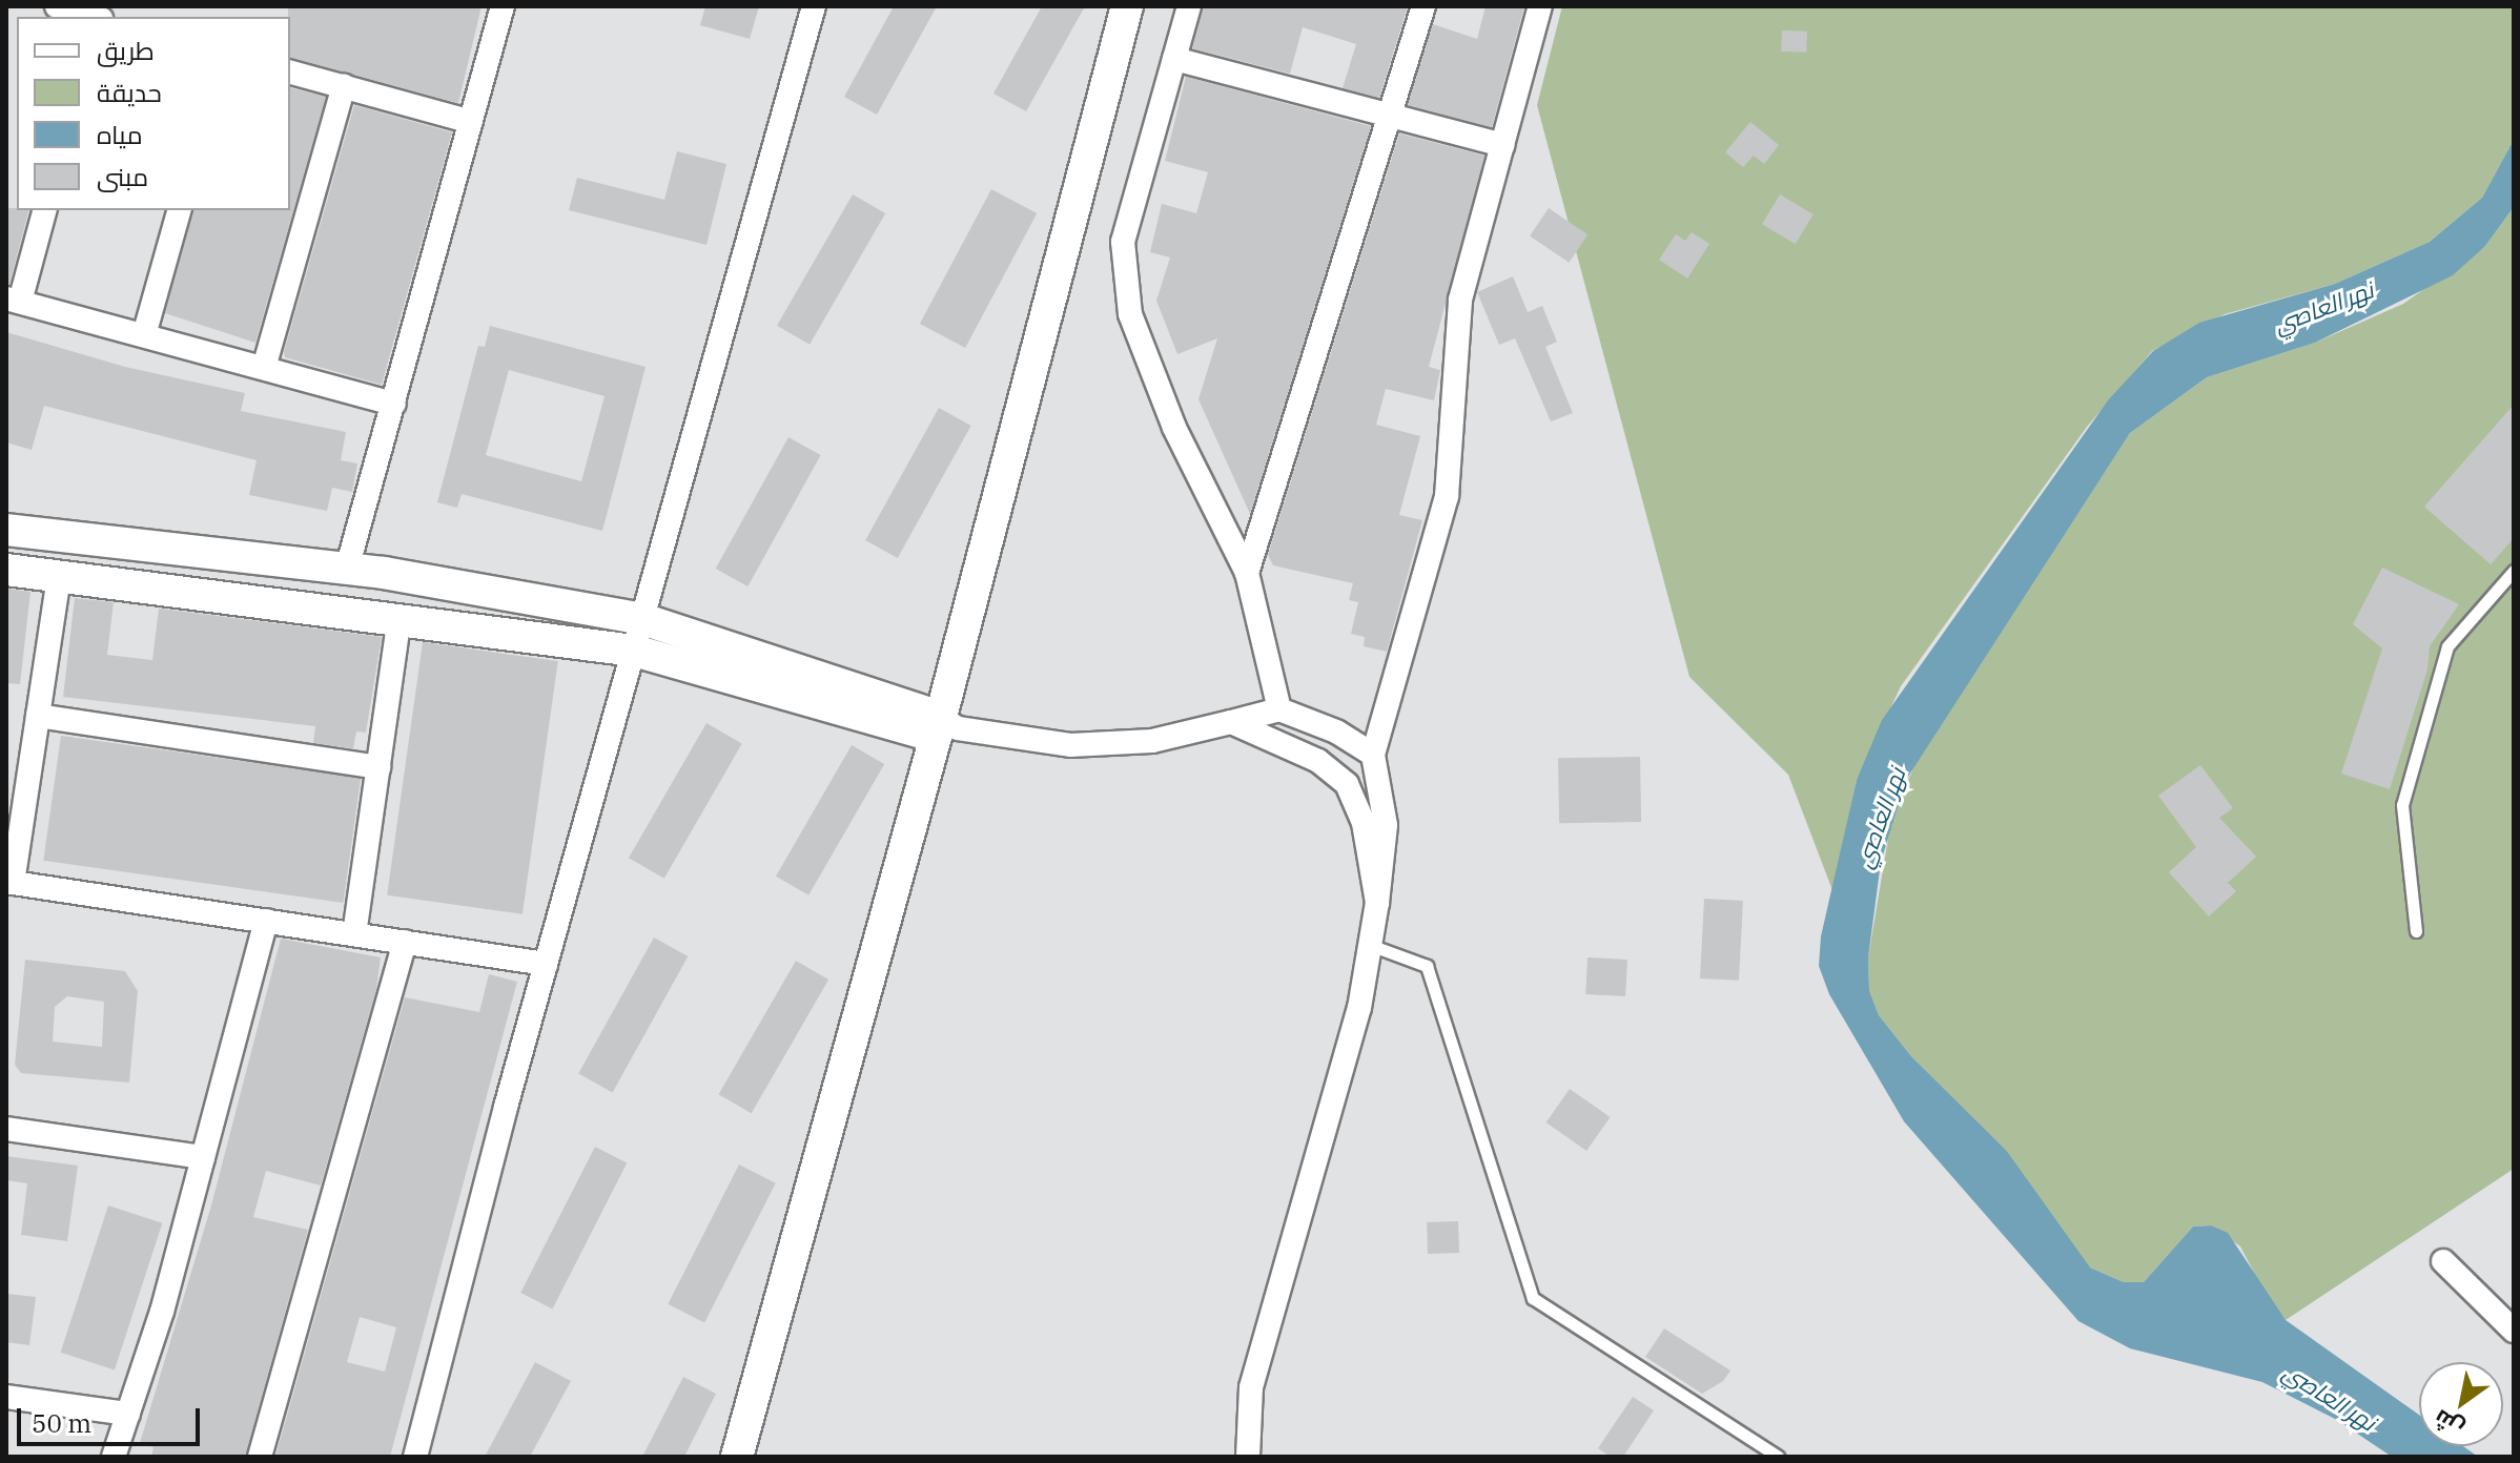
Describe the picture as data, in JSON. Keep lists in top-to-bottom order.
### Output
{
  "water": ["نهر العاصي"],
  "legend": [
    "طريق",
    "حديقة",
    "مياه",
    "مبنى"
  ],
  "scale_bar": "50 m",
  "north": "bottom left"
}
